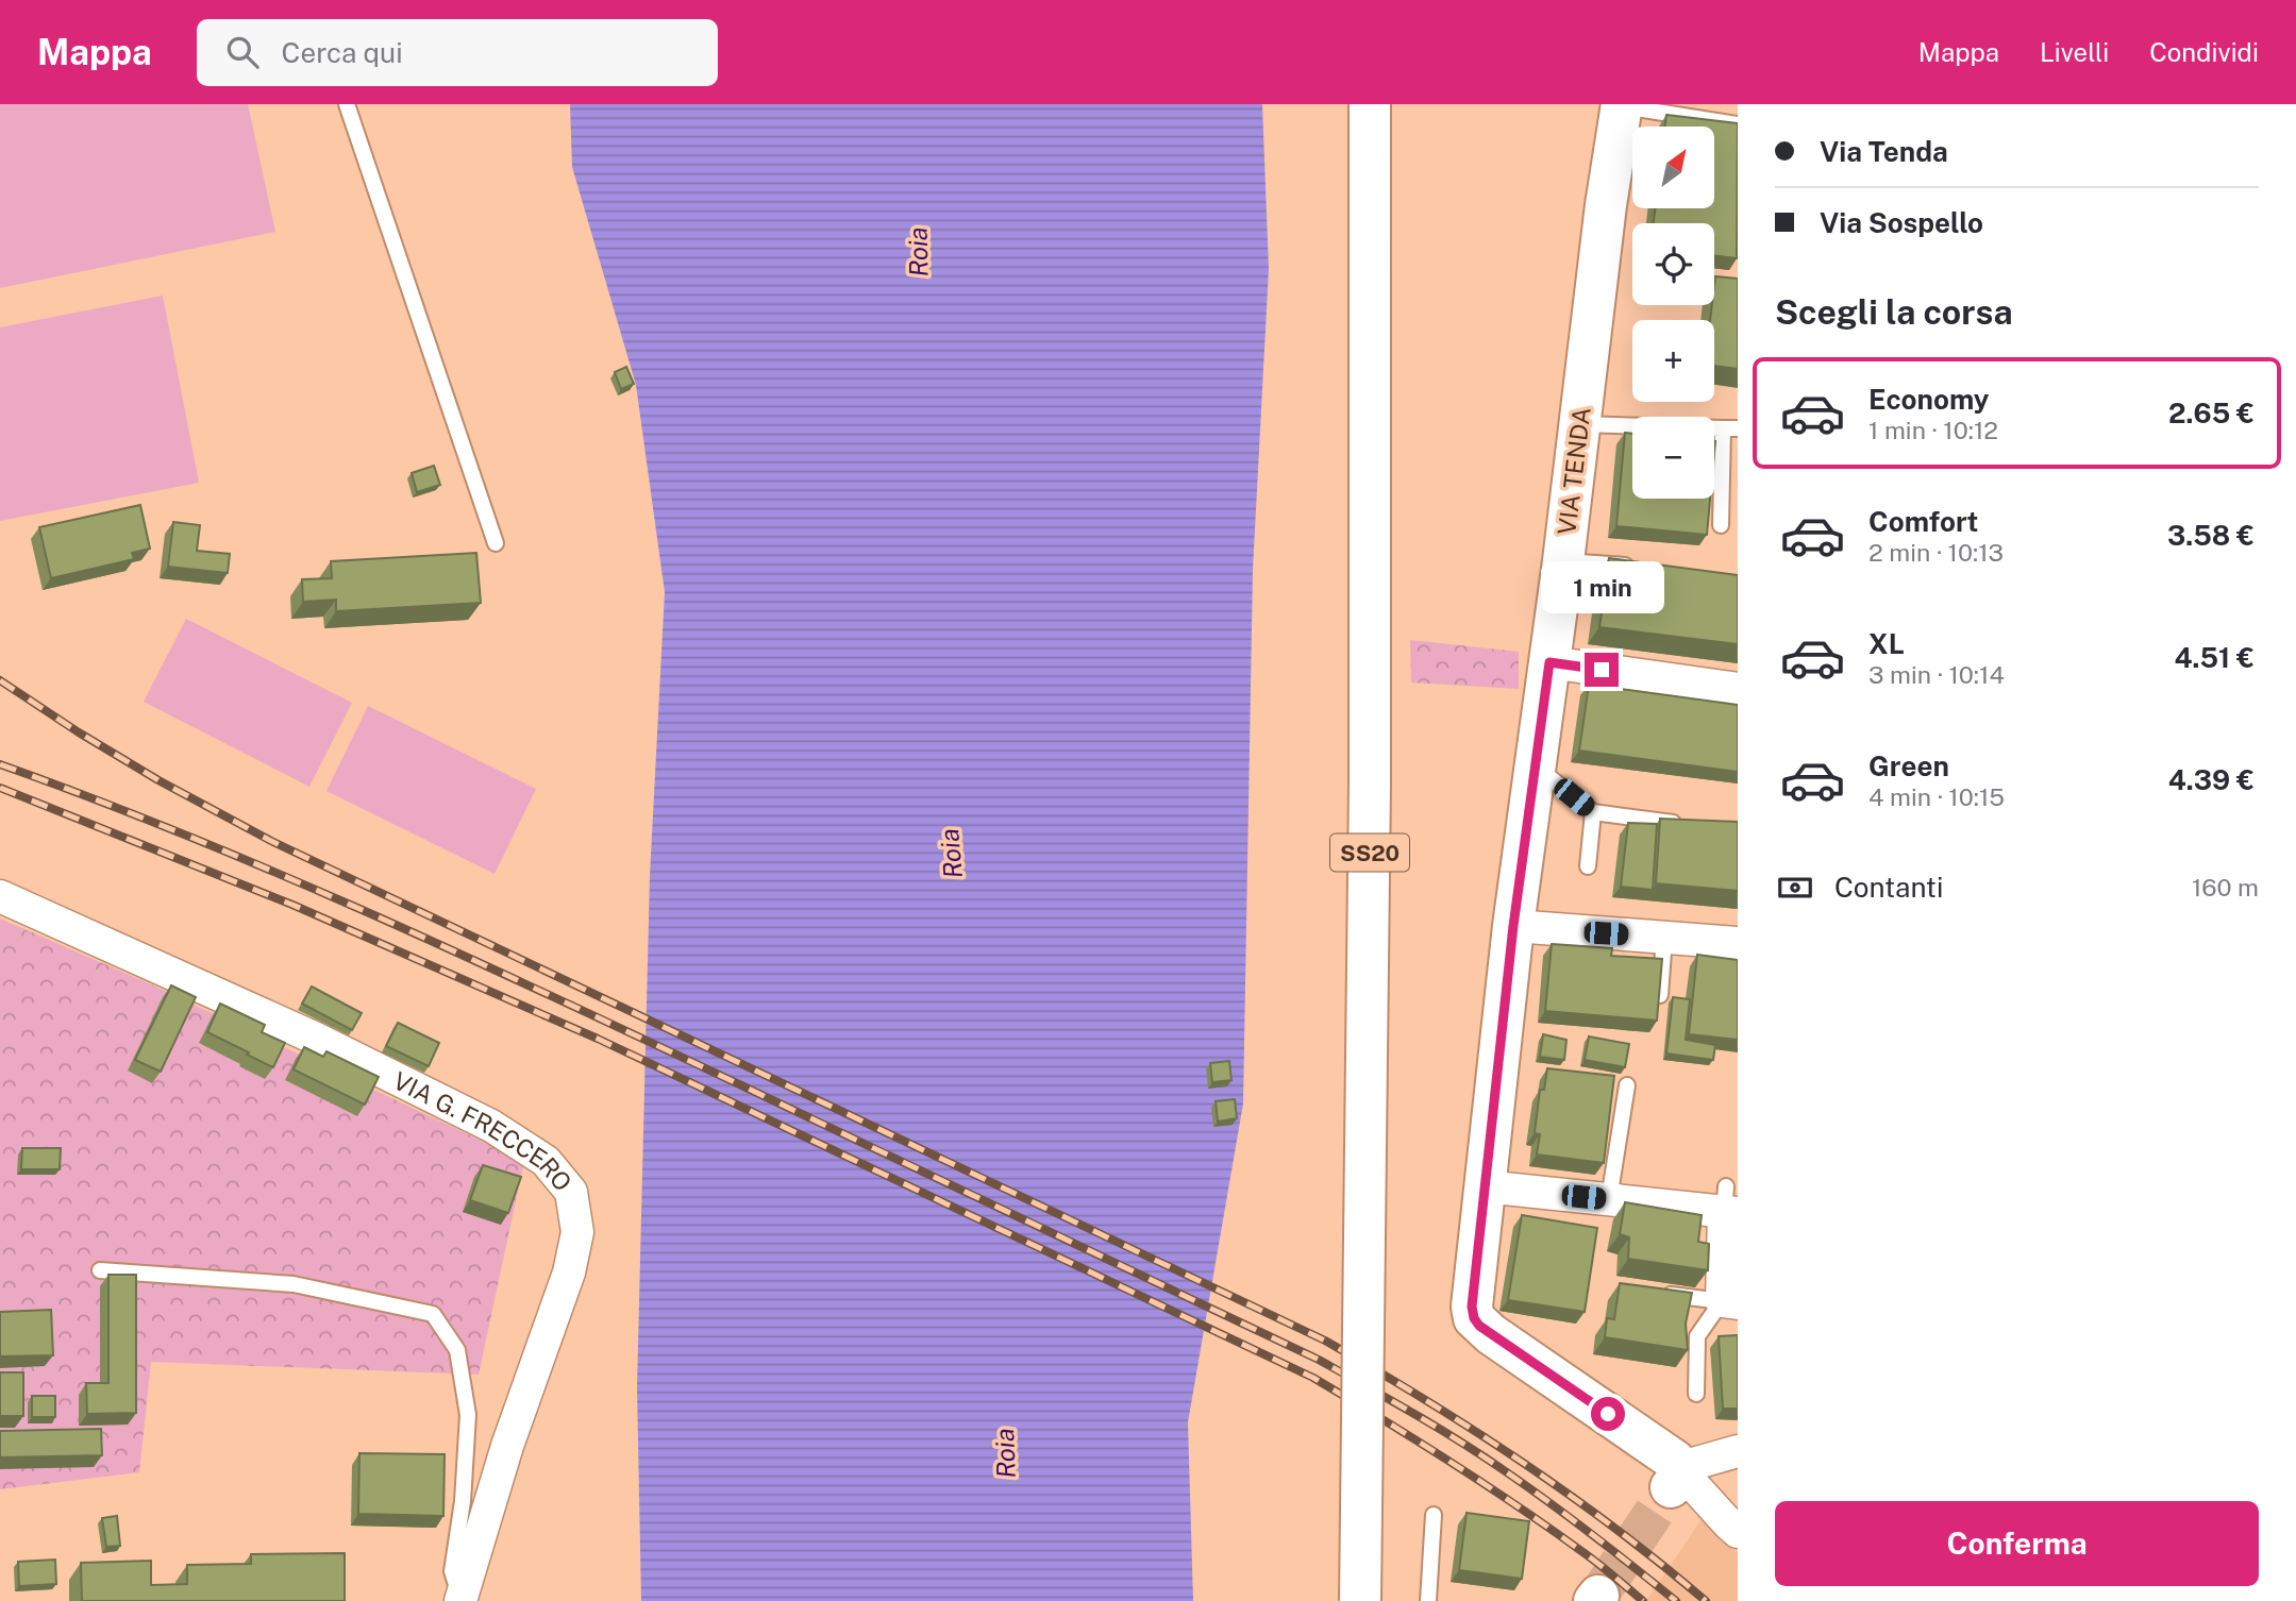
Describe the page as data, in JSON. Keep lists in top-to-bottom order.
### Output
{
  "streets": {
    "main road": ["VIA TENDA", "SS20"],
    "street": ["VIA G. FRECCERO"]
  },
  "water": ["Roia"],
  "north": "top right",
  "page": {
    "header": "Mappa",
    "search": "Cerca qui",
    "nav": ["Mappa", "Livelli", "Condividi"],
    "banner": ["Via Tenda", "Via Sospello"],
    "map_buttons": ["+", "−"],
    "heading": "Scegli la corsa",
    "list": [
      {
        "name": "Economy",
        "note": "1 min · 10:12",
        "value": "2.65 €"
      },
      {
        "name": "Comfort",
        "note": "2 min · 10:13",
        "value": "3.58 €"
      },
      {
        "name": "XL",
        "note": "3 min · 10:14",
        "value": "4.51 €"
      },
      {
        "name": "Green",
        "note": "4 min · 10:15",
        "value": "4.39 €"
      }
    ],
    "bubble": "1 min",
    "pay": ["Contanti", "160 m"],
    "buttons": "Conferma"
  }
}
